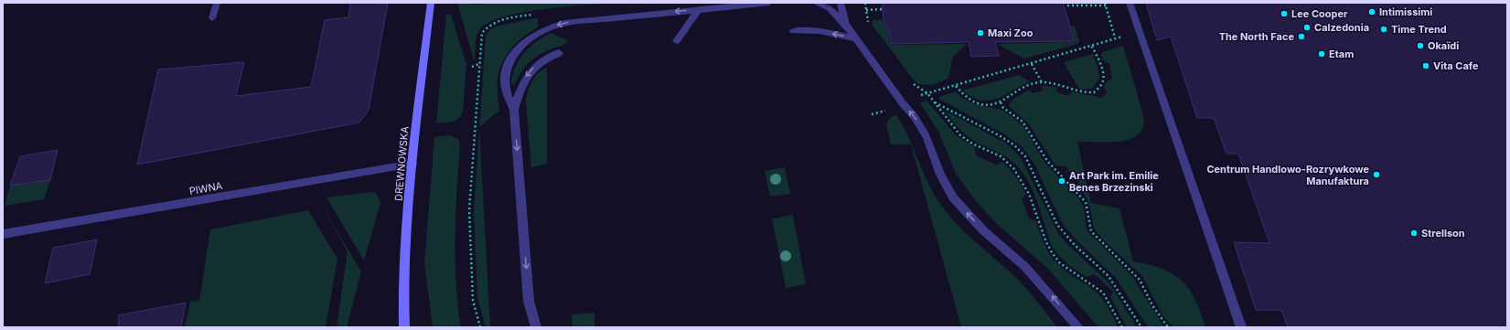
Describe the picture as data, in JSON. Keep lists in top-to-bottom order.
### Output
{
  "streets": {
    "main road": ["DREWNOWSKA"],
    "street": ["PIWNA"]
  },
  "crossings": [
    ["DREWNOWSKA", "PIWNA"]
  ],
  "places": [
    "Intimissimi",
    "Lee Cooper",
    "Calzedonia",
    "Time Trend",
    "Maxi Zoo",
    "The North Face",
    "Okaïdi",
    "Etam",
    "Vita Cafe",
    "Centrum Handlowo-Rozrywkowe Manufaktura",
    "Art Park im. Emilie Benes Brzezinski",
    "Strellson"
  ]
}
